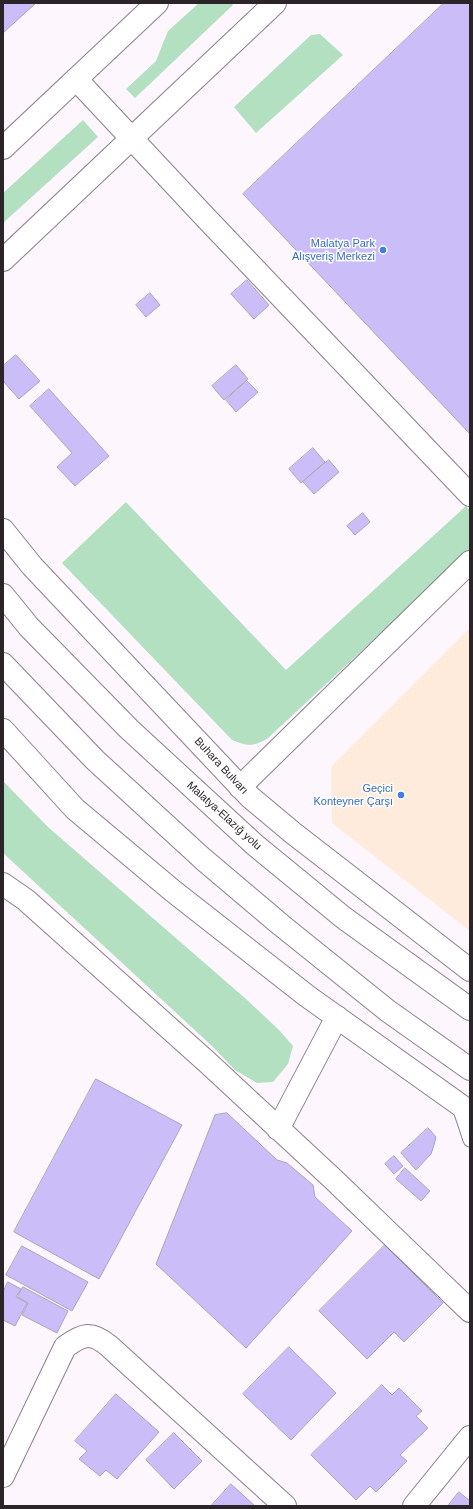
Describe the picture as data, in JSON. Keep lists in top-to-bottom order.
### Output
{
  "streets": {
    "main road": ["Buhara Bulvarı", "Malatya-Elazığ yolu"]
  },
  "places": ["Malatya Park Alışveriş Merkezi", "Geçici Konteyner Çarşı"]
}
